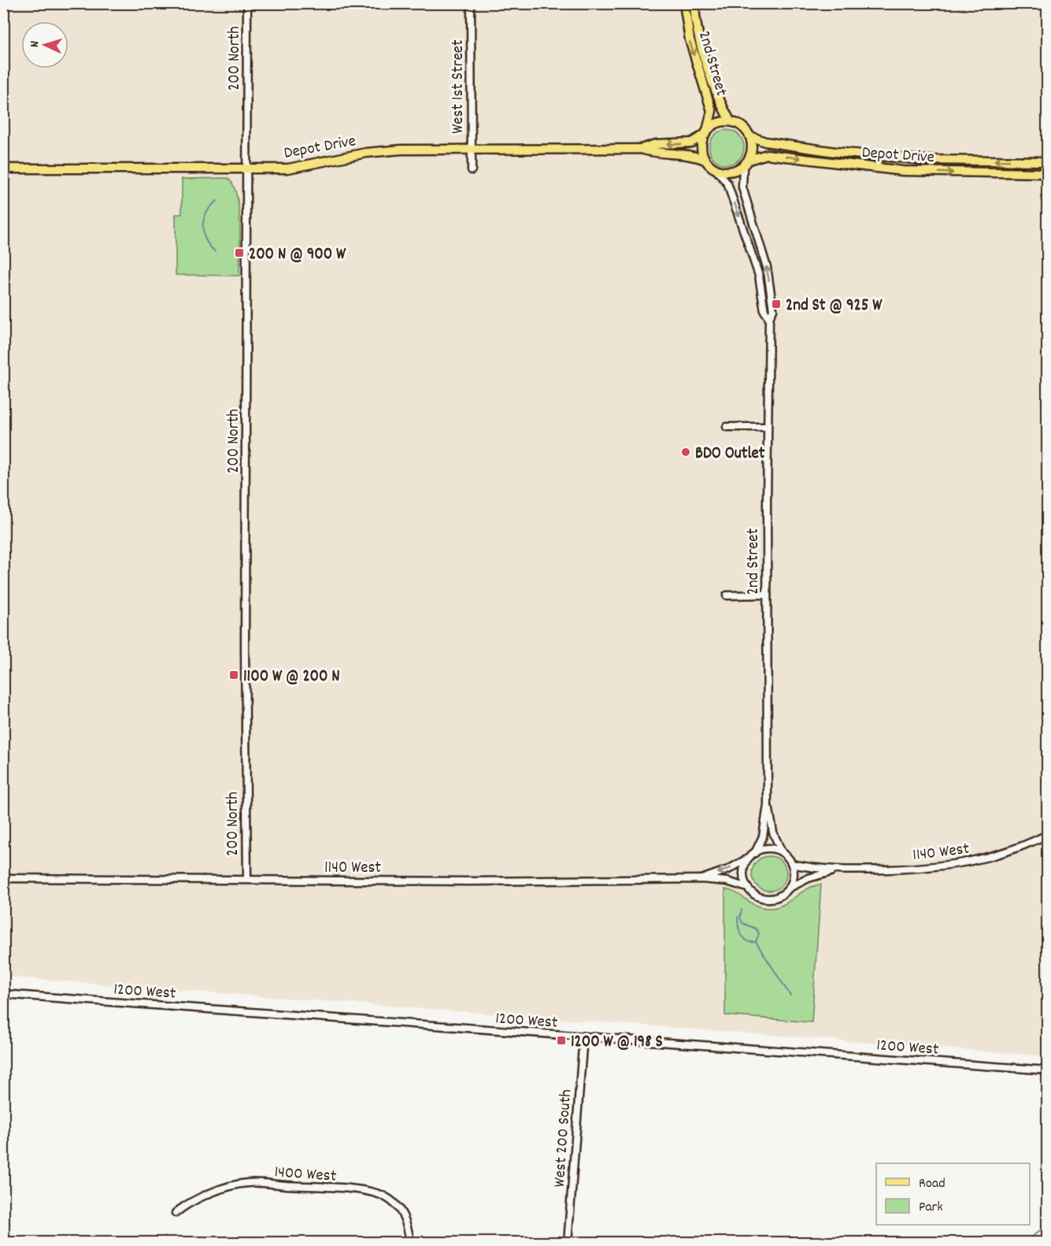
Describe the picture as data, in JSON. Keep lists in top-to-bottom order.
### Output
{
  "streets": {
    "main road": ["2nd Street", "Depot Drive"],
    "street": [
      "200 North",
      "West 1st Street",
      "1140 West",
      "1200 West",
      "West 200 South",
      "1400 West"
    ]
  },
  "crossings": [
    ["200 North", "Depot Drive"],
    ["200 North", "1140 West"],
    ["2nd Street", "Depot Drive"],
    ["2nd Street", "1140 West"],
    ["West 1st Street", "Depot Drive"],
    ["1200 West", "West 200 South"]
  ],
  "places": {
    "transit": [
      "200 N @ 900 W",
      "2nd St @ 925 W",
      "1100 W @ 200 N",
      "1200 W @ 198 S"
    ],
    "other": ["BDO Outlet"]
  },
  "legend": ["Road", "Park"],
  "north": "left"
}
